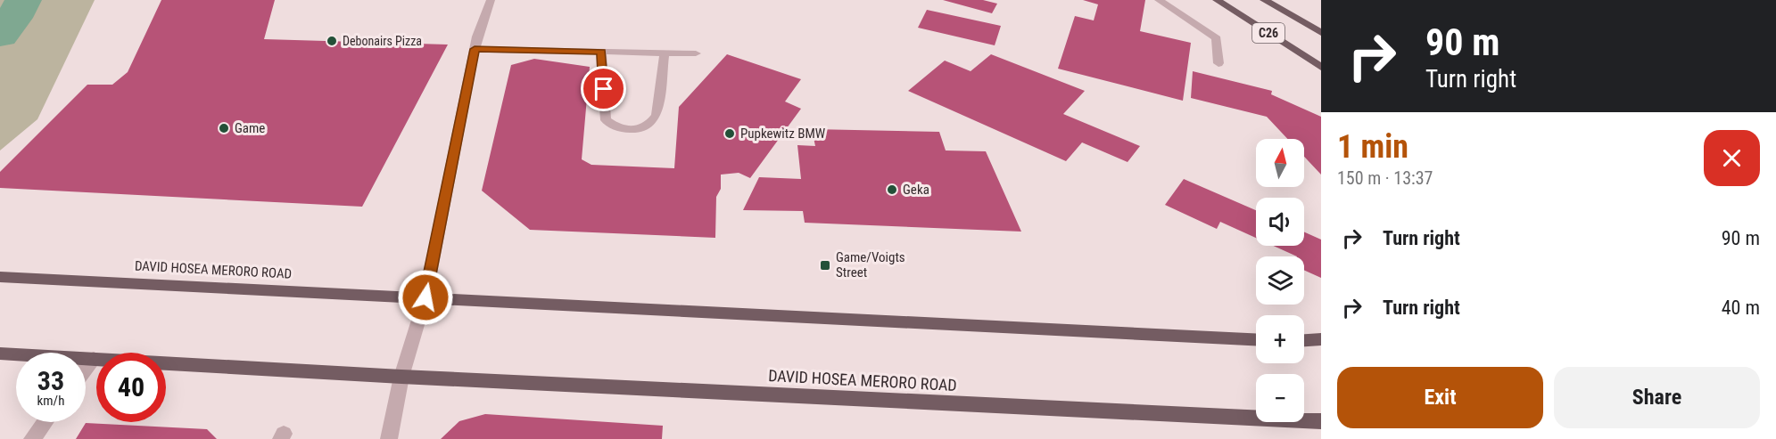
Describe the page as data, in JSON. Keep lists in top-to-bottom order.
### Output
{
  "streets": {
    "main road": ["C26", "DAVID HOSEA MERORO ROAD"]
  },
  "places": {
    "other": [
      "Debonairs Pizza",
      "Game",
      "Pupkewitz BMW",
      "Geka"
    ],
    "transit": ["Game/Voigts Street"]
  },
  "north": "top",
  "page": {
    "turn": ["90 m", "Turn right"],
    "heading": ["1 min", "150 m · 13:37"],
    "map_buttons": ["+", "−"],
    "list": [
      {
        "name": "Turn right",
        "value": "90 m"
      },
      {
        "name": "Turn right",
        "value": "40 m"
      }
    ],
    "speed": "33 km/h",
    "limit": "40",
    "buttons": ["Exit", "Share"]
  }
}
